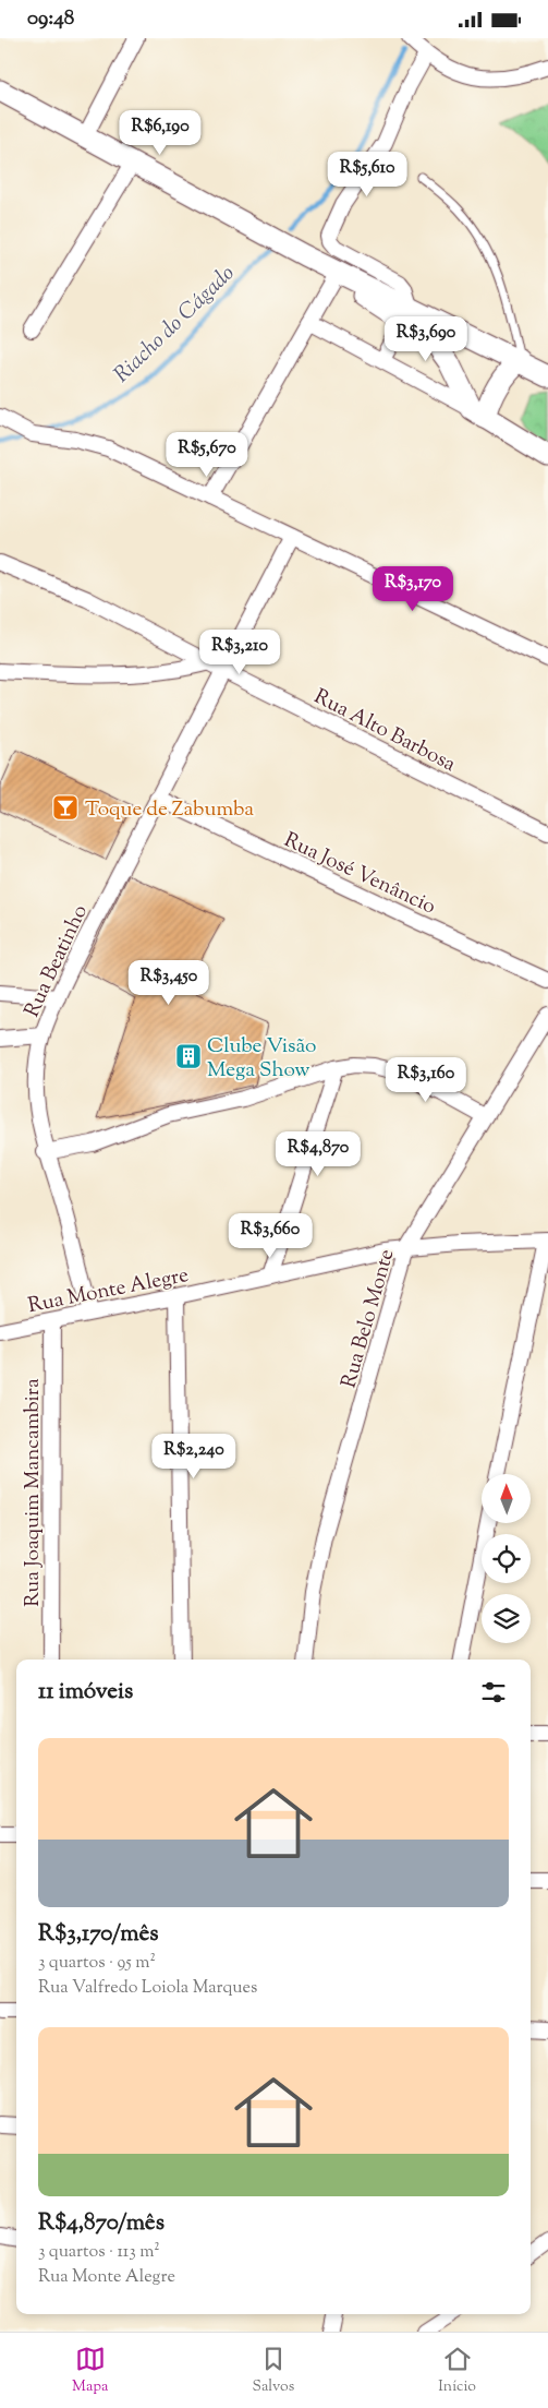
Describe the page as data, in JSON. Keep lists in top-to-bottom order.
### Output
{
  "streets": {
    "street": [
      "Rua Alto Barbosa",
      "Rua José Venâncio",
      "Rua Beatinho",
      "Rua Monte Alegre",
      "Rua Belo Monte",
      "Rua Joaquim Mancambira"
    ]
  },
  "crossings": [
    ["Rua Alto Barbosa", "Rua Beatinho"],
    ["Rua José Venâncio", "Rua Beatinho"],
    ["Rua Beatinho", "Rua Monte Alegre"],
    ["Rua Monte Alegre", "Rua Belo Monte"],
    ["Rua Monte Alegre", "Rua Joaquim Mancambira"]
  ],
  "water": ["Riacho do Cágado"],
  "places": {
    "bar": ["Toque de Zabumba"],
    "building": ["Clube Visão Mega Show"]
  },
  "north": "top",
  "page": {
    "status": "09:48",
    "price": [
      "R$6,190",
      "R$5,610",
      "R$3,690",
      "R$5,670",
      "R$3,170",
      "R$3,210",
      "R$3,450",
      "R$3,160",
      "R$4,870",
      "R$3,660",
      "R$2,240"
    ],
    "heading": "11 imóveis",
    "list": [
      {
        "name": "R$3,170/mês",
        "note": "3 quartos · 95 m² · Rua Valfredo Loiola Marques"
      },
      {
        "name": "R$4,870/mês",
        "note": "3 quartos · 113 m² · Rua Monte Alegre"
      }
    ],
    "tabs": ["Mapa", "Salvos", "Início"]
  }
}
